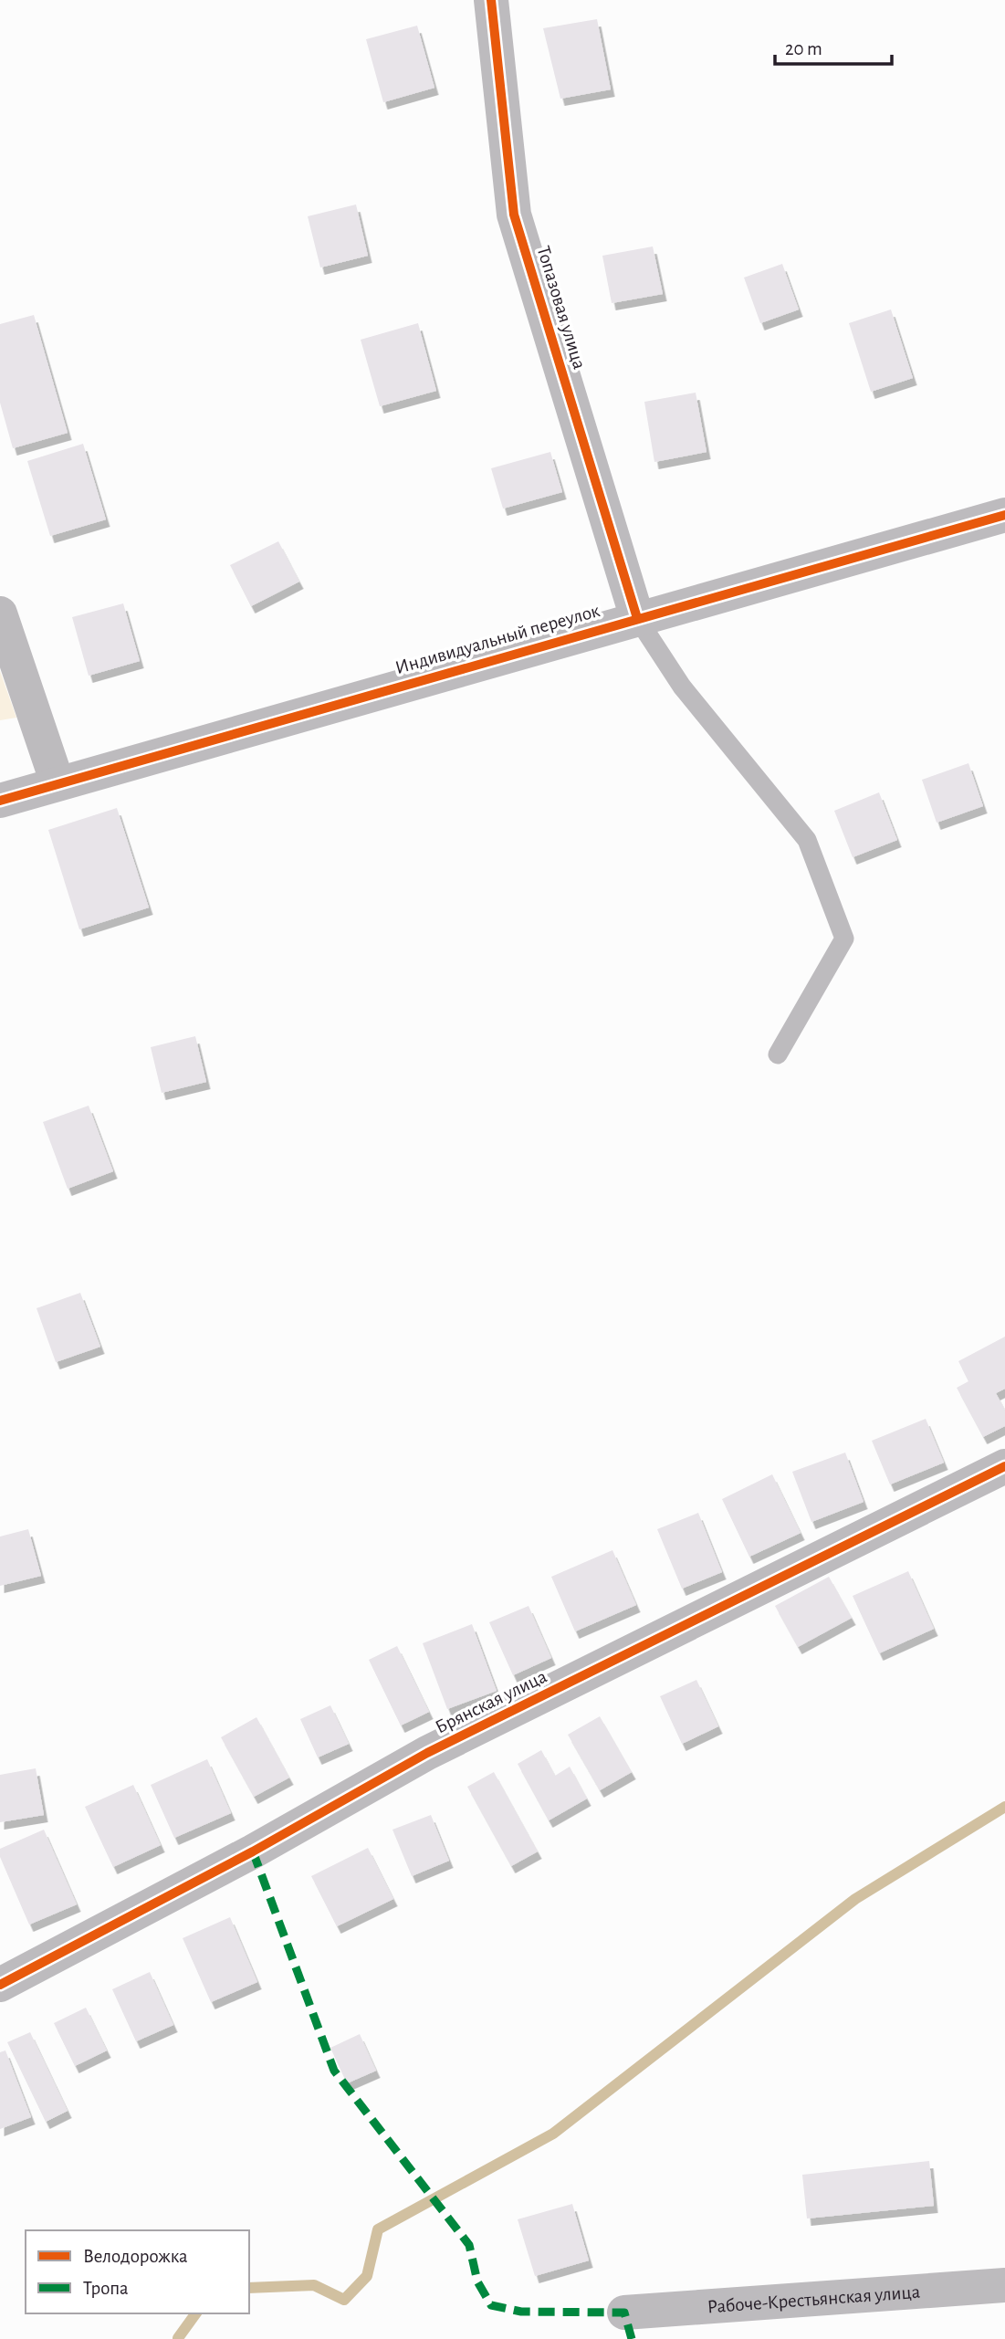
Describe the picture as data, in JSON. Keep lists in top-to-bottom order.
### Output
{
  "streets": {
    "street": [
      "Топазовая улица",
      "Индивидуальный переулок",
      "Брянская улица",
      "Рабоче-Крестьянская улица"
    ]
  },
  "crossings": [
    ["Топазовая улица", "Индивидуальный переулок"]
  ],
  "legend": ["Велодорожка", "Тропа"],
  "scale_bar": "20 m"
}
